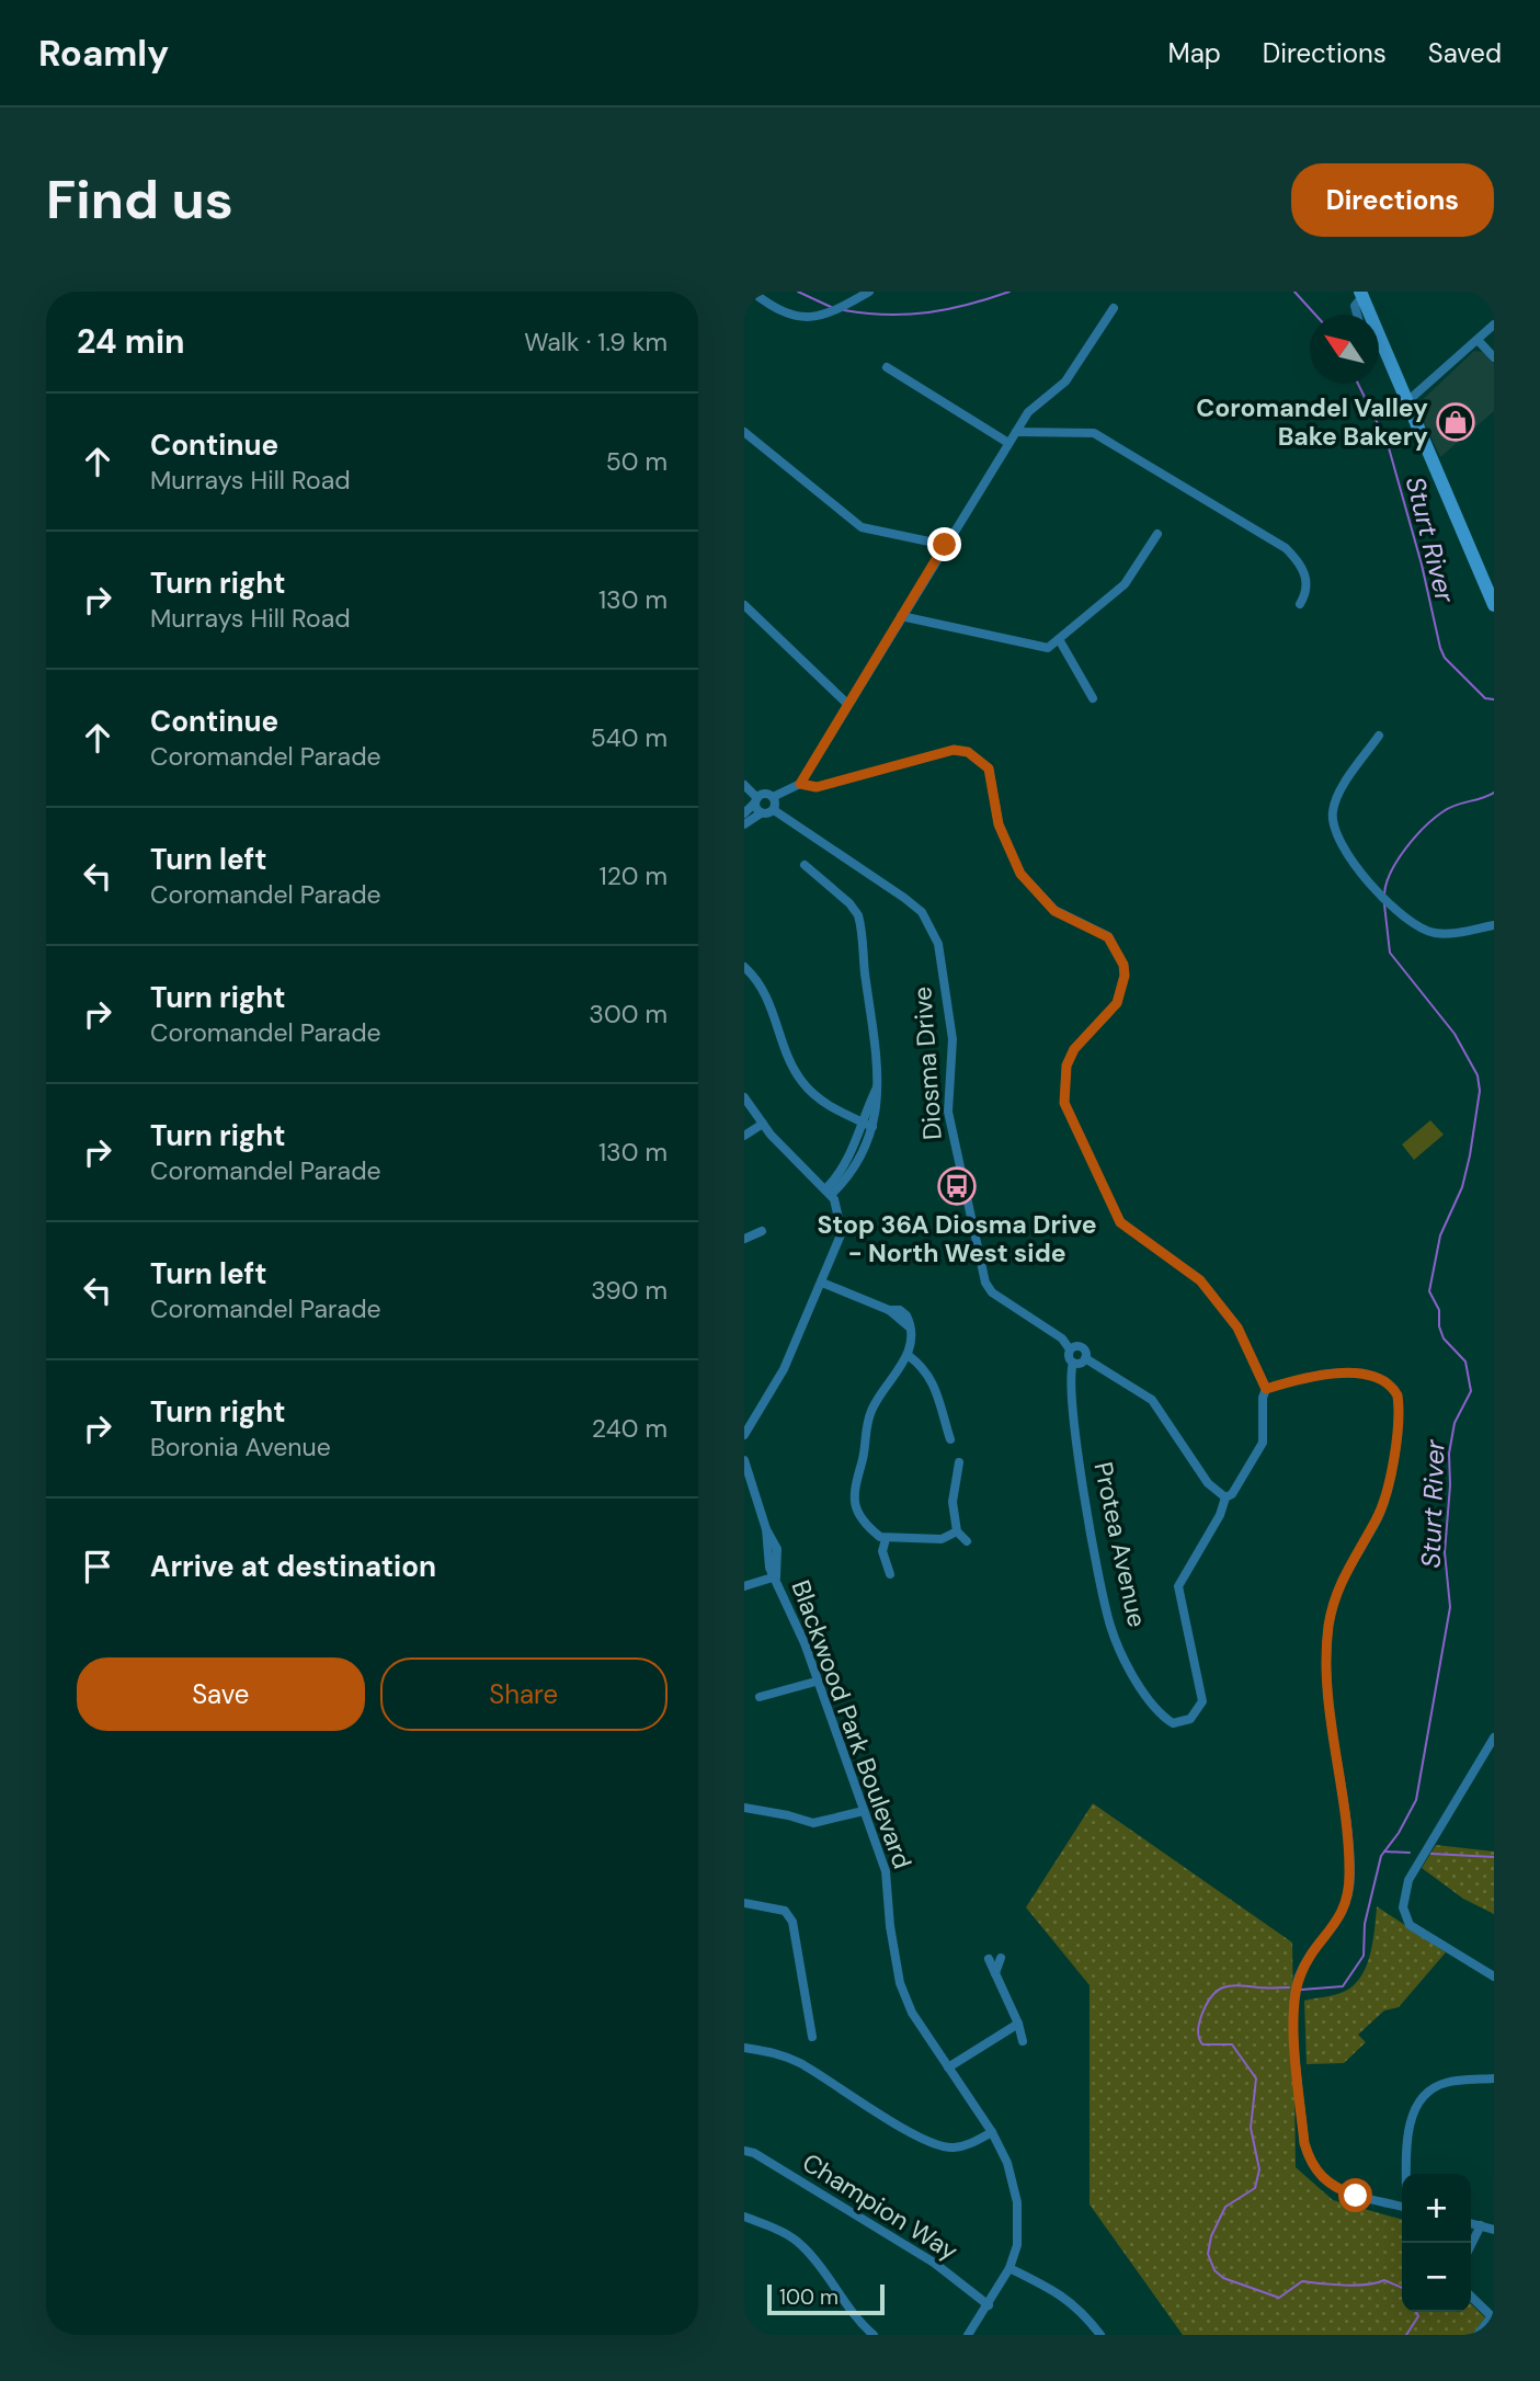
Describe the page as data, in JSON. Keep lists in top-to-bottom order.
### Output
{
  "streets": {
    "street": [
      "Diosma Drive",
      "Protea Avenue",
      "Blackwood Park Boulevard",
      "Champion Way"
    ]
  },
  "crossings": [
    ["Diosma Drive", "Protea Avenue"],
    ["Blackwood Park Boulevard", "Champion Way"]
  ],
  "water": ["Sturt River"],
  "places": {
    "shop": ["Coromandel Valley Bake Bakery"],
    "bus stop": ["Stop 36A Diosma Drive - North West side"]
  },
  "scale_bar": "100 m",
  "north": "top left",
  "page": {
    "header": "Roamly",
    "nav": ["Map", "Directions", "Saved"],
    "buttons": [
      "Directions",
      ["Save", "Share"]
    ],
    "title": "Find us",
    "heading": ["24 min", "Walk · 1.9 km"],
    "list": [
      ["Continue", "Murrays Hill Road", "50 m"],
      ["Turn right", "Murrays Hill Road", "130 m"],
      ["Continue", "Coromandel Parade", "540 m"],
      ["Turn left", "Coromandel Parade", "120 m"],
      ["Turn right", "Coromandel Parade", "300 m"],
      ["Turn right", "Coromandel Parade", "130 m"],
      ["Turn left", "Coromandel Parade", "390 m"],
      ["Turn right", "Boronia Avenue", "240 m"],
      "Arrive at destination"
    ],
    "map_buttons": ["+", "−"],
    "scale": "100 m"
  }
}
